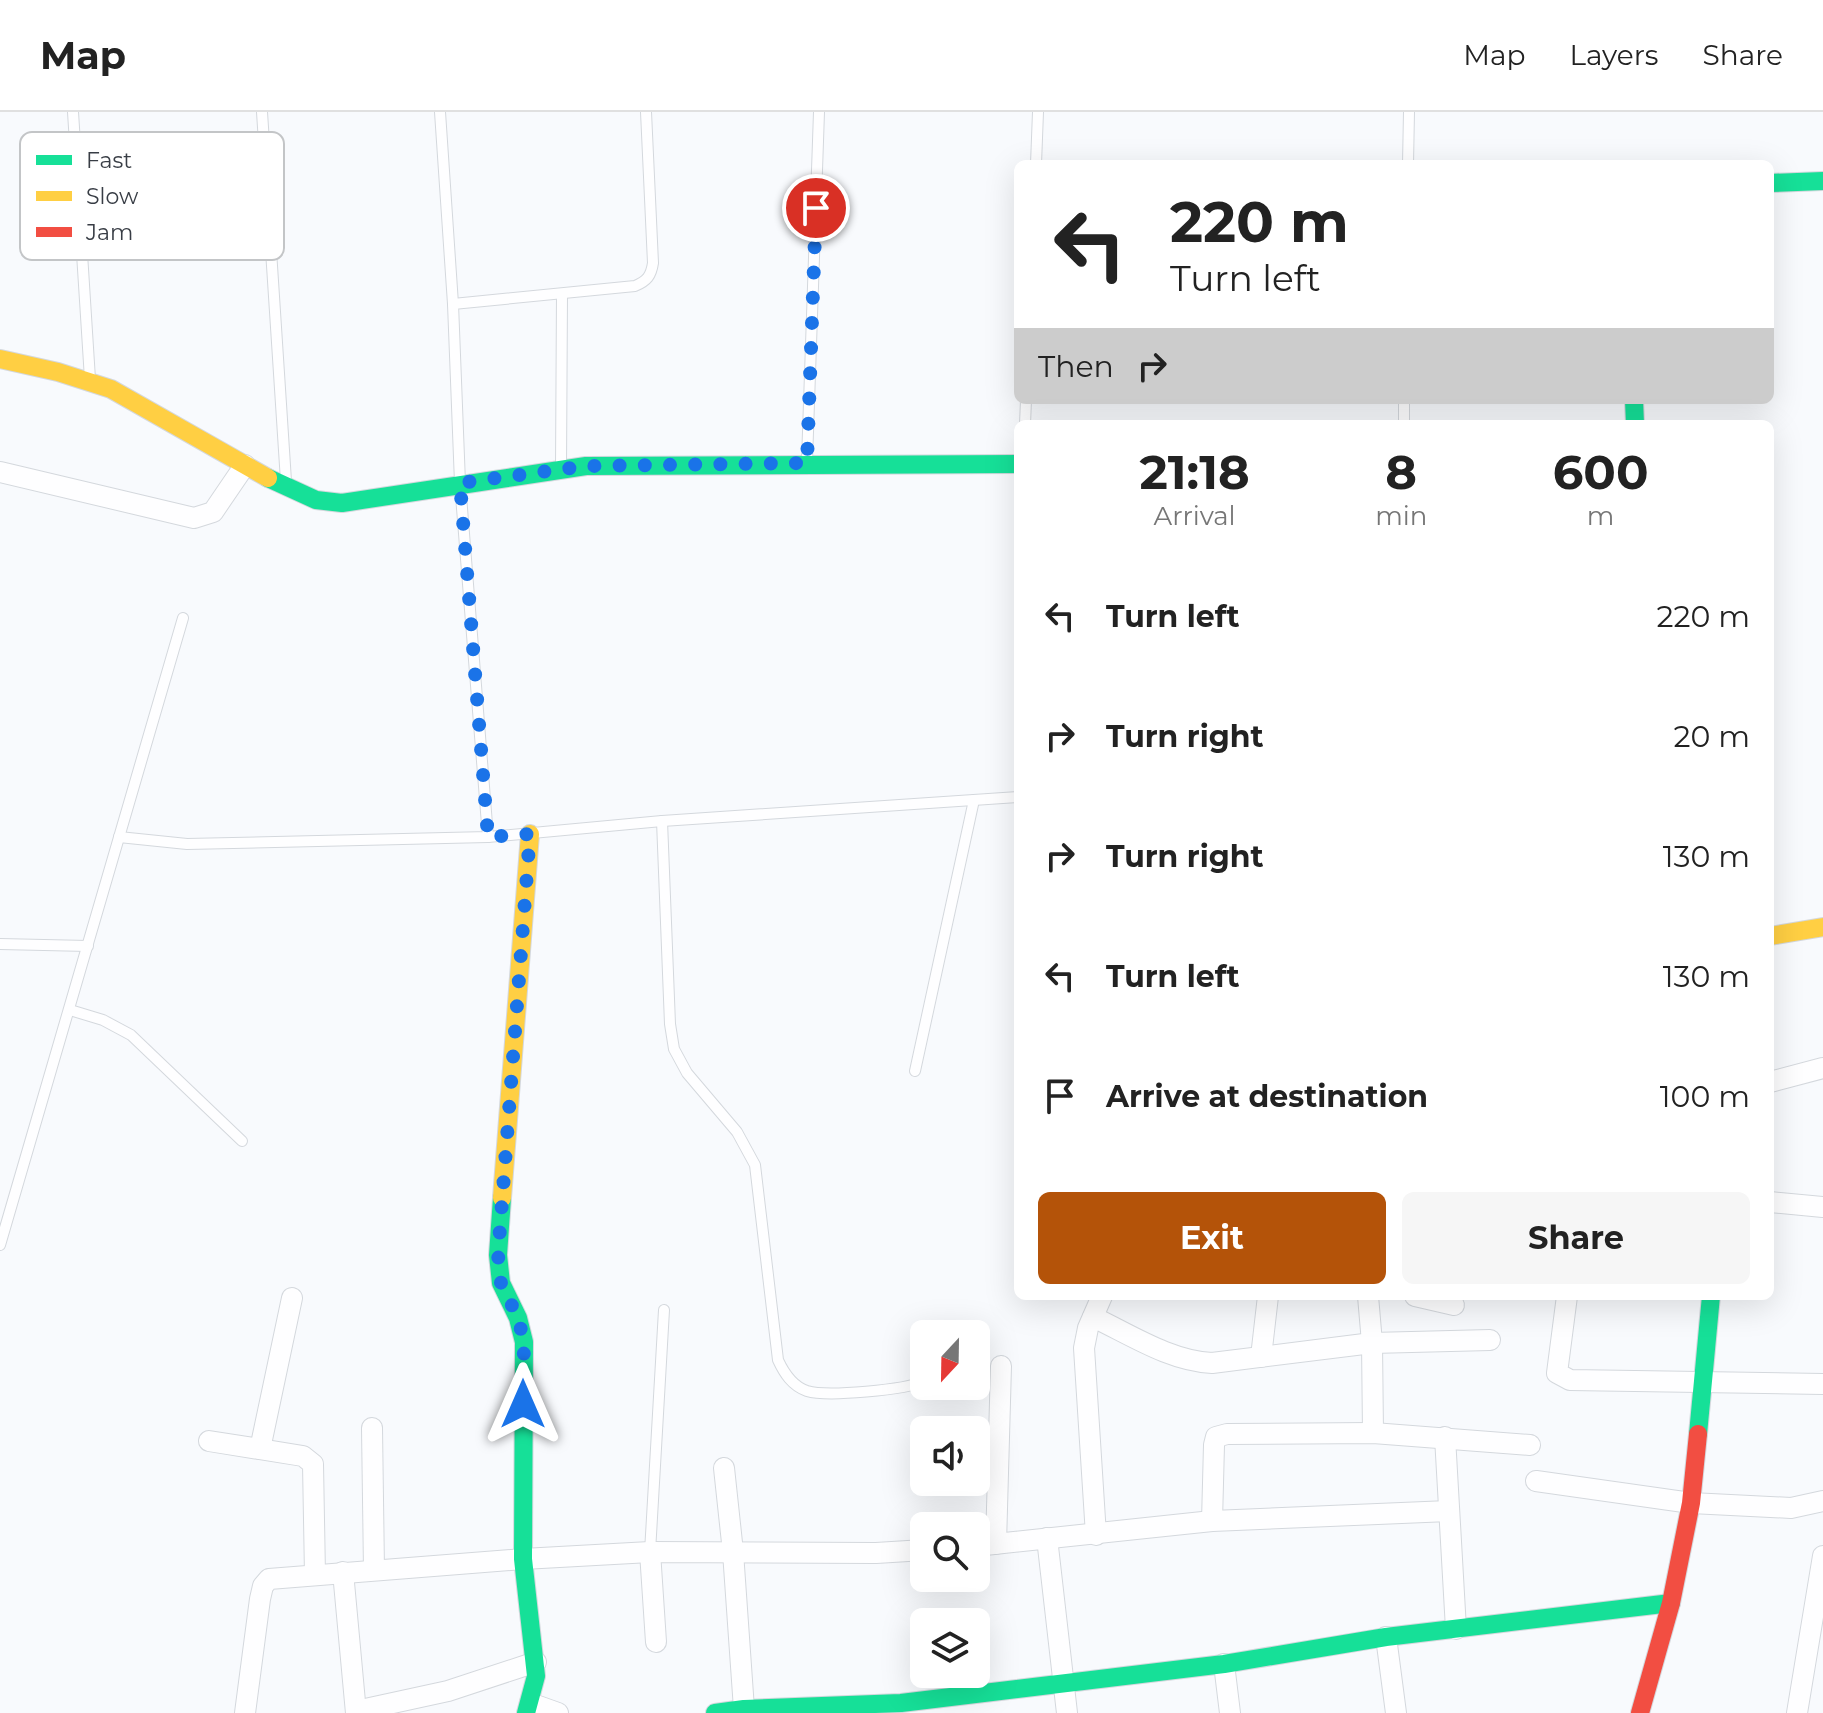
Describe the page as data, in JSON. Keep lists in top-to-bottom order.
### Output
{
  "legend": ["Fast", "Slow", "Jam"],
  "north": "bottom",
  "page": {
    "header": "Map",
    "nav": ["Map", "Layers", "Share"],
    "turn": ["220 m", "Turn left"],
    "then": "Then",
    "eta": [
      "21:18",
      "Arrival",
      "8",
      "min",
      "600",
      "m"
    ],
    "list": [
      {
        "name": "Turn left",
        "value": "220 m"
      },
      {
        "name": "Turn right",
        "value": "20 m"
      },
      {
        "name": "Turn right",
        "value": "130 m"
      },
      {
        "name": "Turn left",
        "value": "130 m"
      },
      {
        "name": "Arrive at destination",
        "value": "100 m"
      }
    ],
    "buttons": ["Exit", "Share"]
  }
}
